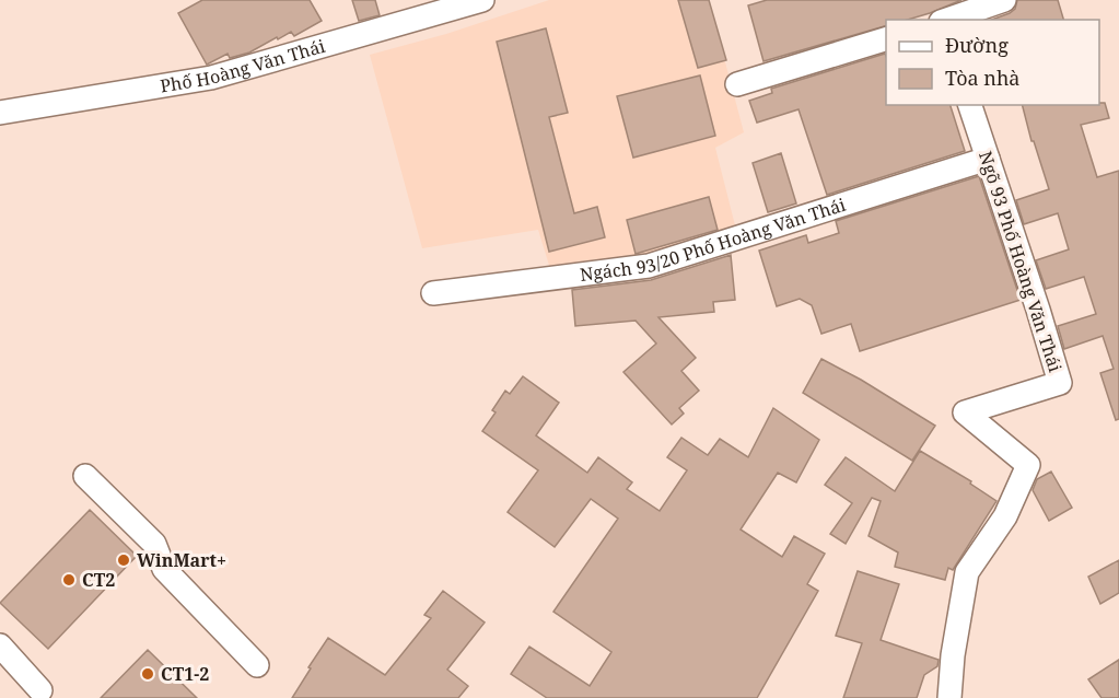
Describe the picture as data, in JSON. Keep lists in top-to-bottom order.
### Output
{
  "streets": {
    "street": ["Phố Hoàng Văn Thái", "Ngách 93/20 Phố Hoàng Văn Thái", "Ngõ 93 Phố Hoàng Văn Thái"]
  },
  "crossings": [
    ["Ngách 93/20 Phố Hoàng Văn Thái", "Ngõ 93 Phố Hoàng Văn Thái"]
  ],
  "places": ["WinMart+", "CT2", "CT1-2"],
  "legend": ["Đường", "Tòa nhà"]
}
